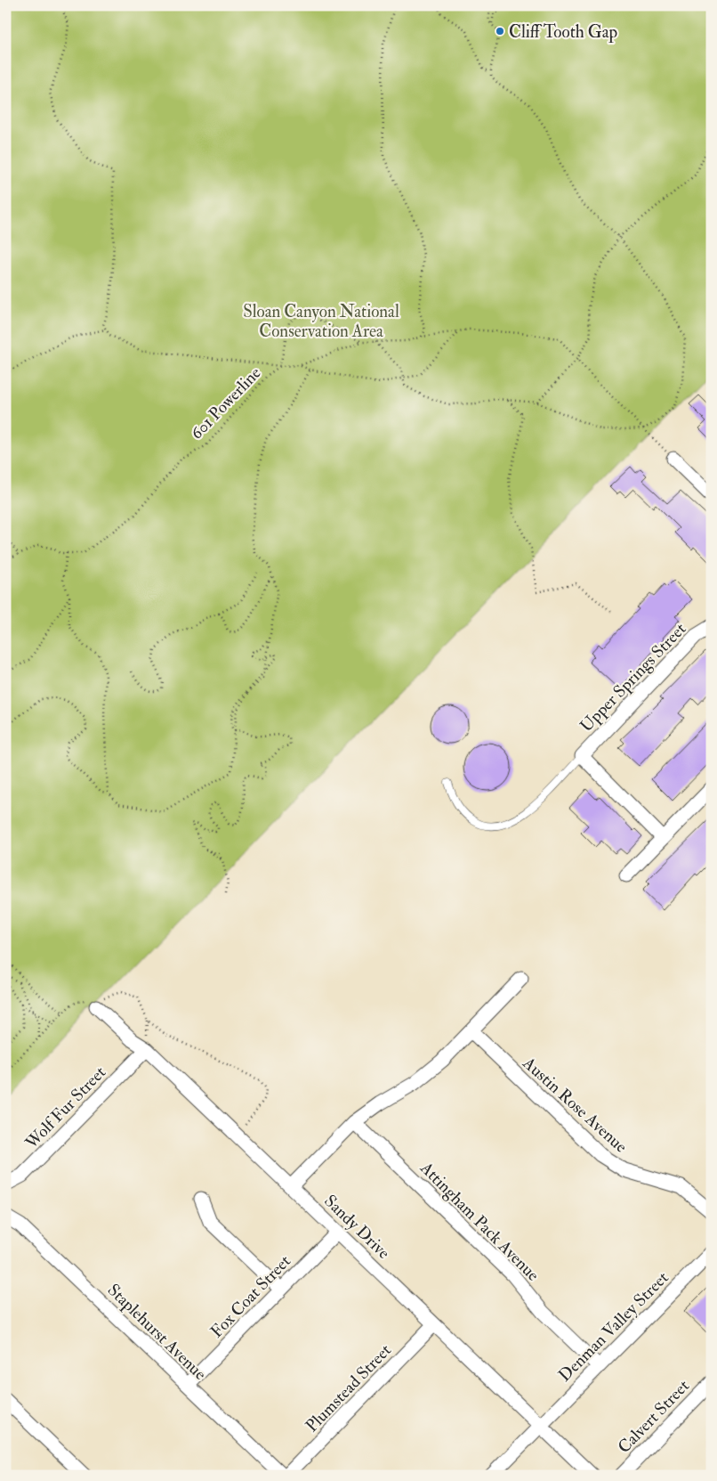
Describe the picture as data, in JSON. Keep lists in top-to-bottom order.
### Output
{
  "streets": {
    "street": [
      "Upper Springs Street",
      "Austin Rose Avenue",
      "Wolf Fur Street",
      "Attingham Pack Avenue",
      "Sandy Drive",
      "Fox Coat Street",
      "Denman Valley Street",
      "Staplehurst Avenue",
      "Plumstead Street",
      "Calvert Street"
    ],
    "path": ["601 Powerline"]
  },
  "crossings": [
    ["Wolf Fur Street", "Sandy Drive"],
    ["Attingham Pack Avenue", "Denman Valley Street"],
    ["Sandy Drive", "Fox Coat Street"],
    ["Sandy Drive", "Denman Valley Street"],
    ["Sandy Drive", "Plumstead Street"],
    ["Fox Coat Street", "Staplehurst Avenue"]
  ],
  "parks": ["Sloan Canyon National Conservation Area"],
  "places": ["Cliff Tooth Gap"]
}
